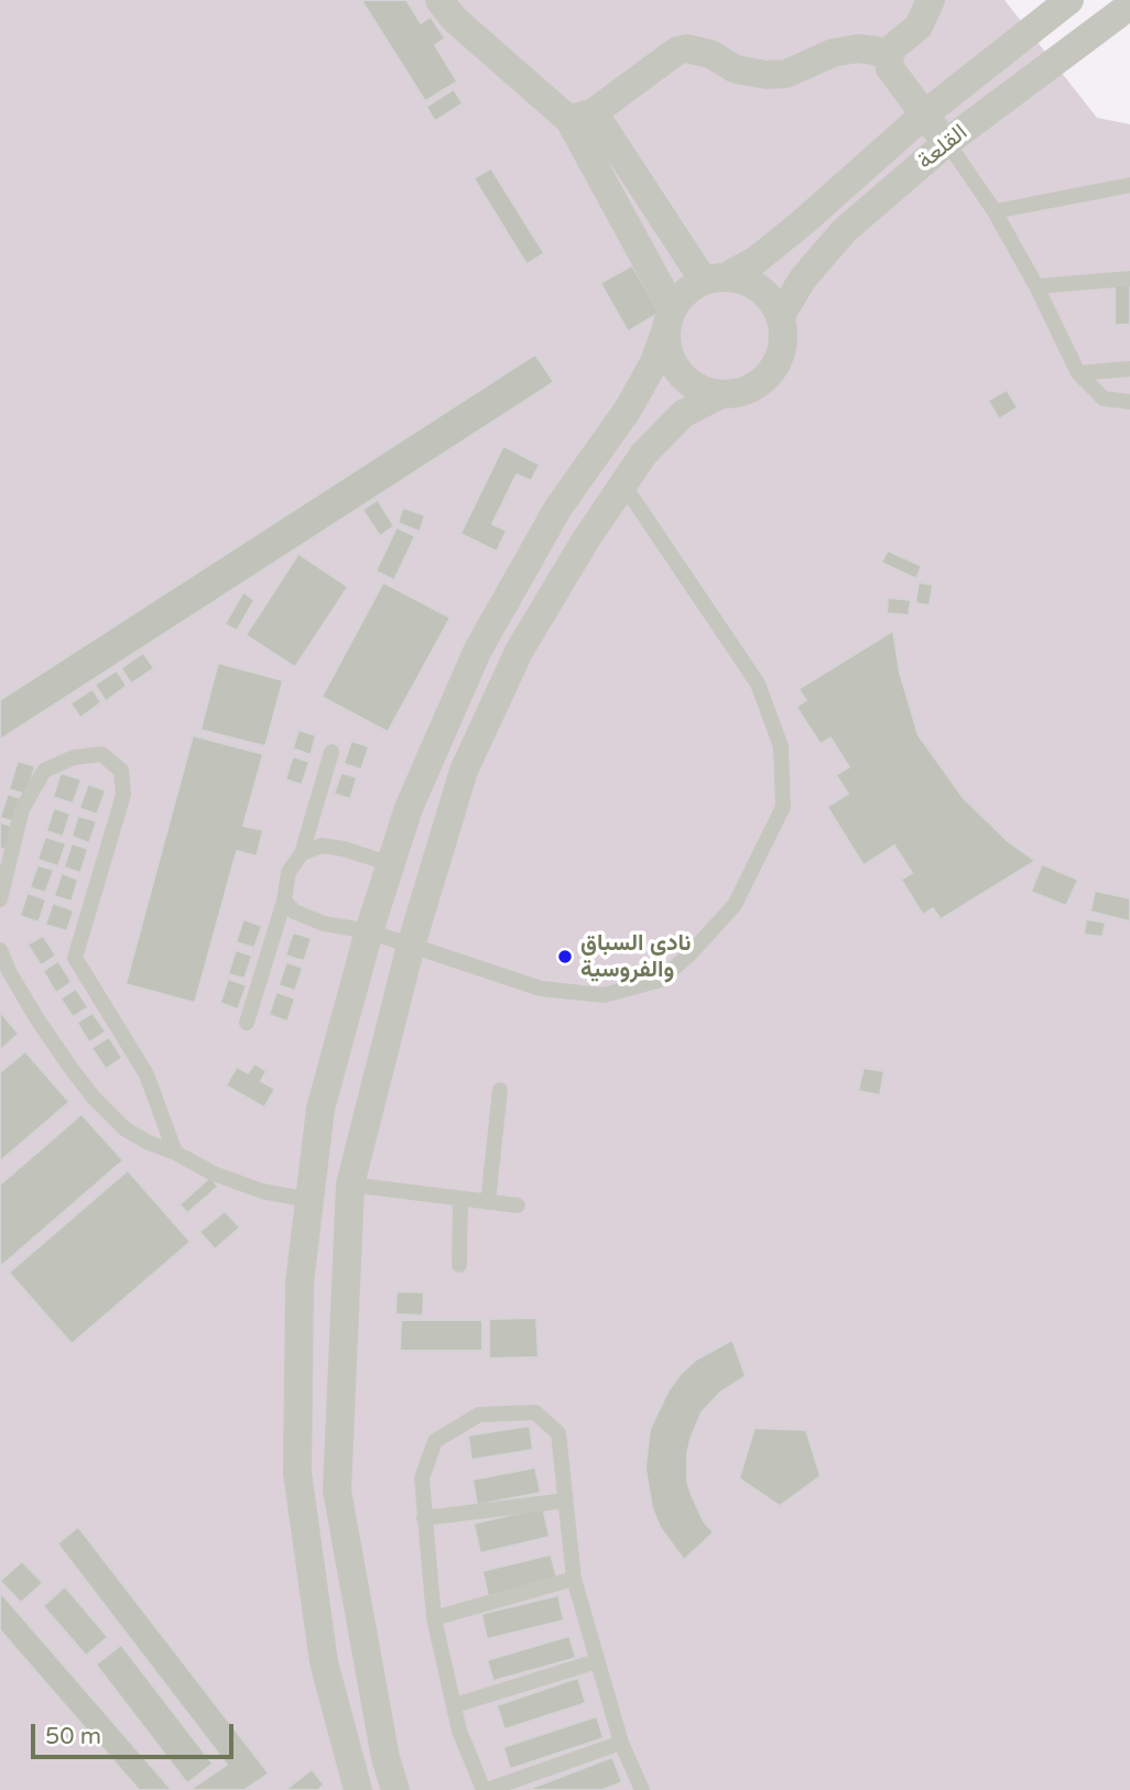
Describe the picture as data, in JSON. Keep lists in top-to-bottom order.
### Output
{
  "streets": {
    "street": ["القلعة"]
  },
  "places": ["نادي السباق والفروسية"],
  "scale_bar": "50 m"
}
